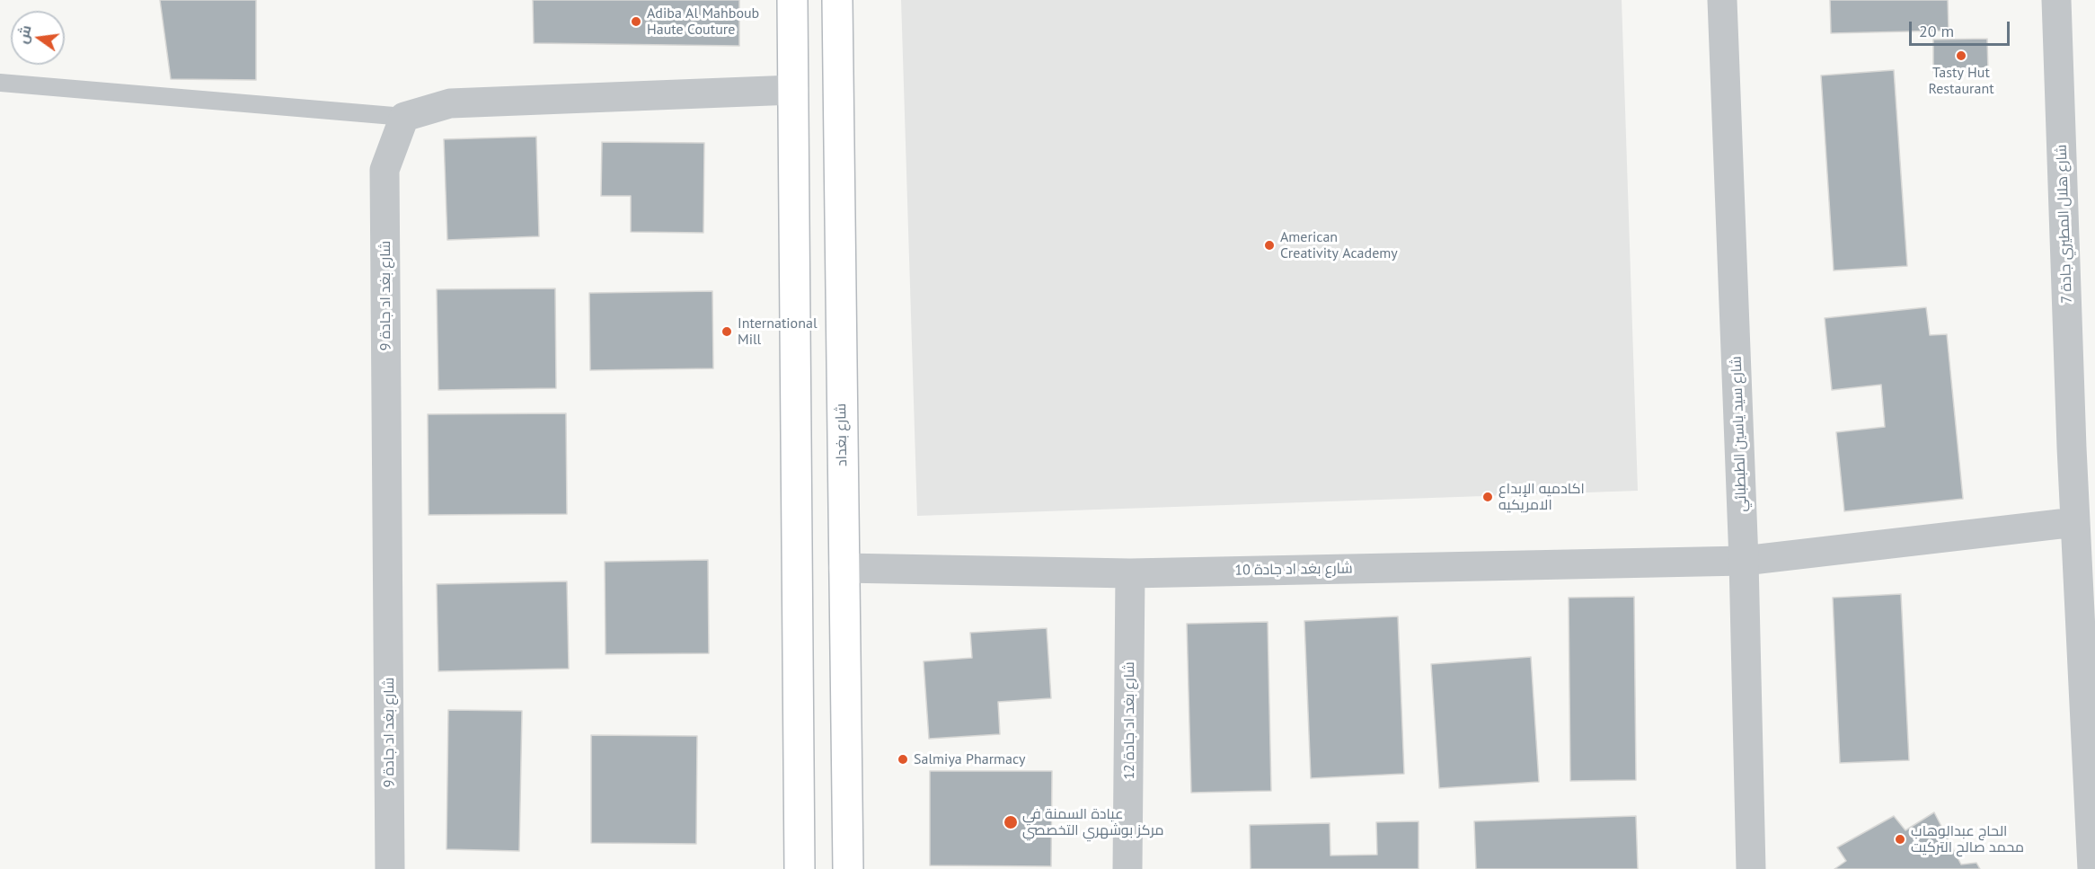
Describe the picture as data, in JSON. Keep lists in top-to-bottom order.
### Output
{
  "streets": {
    "main road": ["شارع بغداد"],
    "street": [
      "شارع هلال المطيري جادة 7",
      "شارع بغد اد جادة 9",
      "شارع سيد ياسين الطبطبائي",
      "شارع بغد اد جادة 10",
      "شارع بغد اد جادة 12"
    ]
  },
  "crossings": [
    ["شارع سيد ياسين الطبطبائي", "شارع بغد اد جادة 10"],
    ["شارع بغداد", "شارع بغد اد جادة 10"],
    ["شارع بغد اد جادة 10", "شارع بغد اد جادة 12"]
  ],
  "places": [
    "Adiba Al Mahboub Haute Couture",
    "Tasty Hut Restaurant",
    "American Creativity Academy",
    "International Mill",
    "اكادميه الإبداع الامريكيه",
    "Salmiya Pharmacy",
    "عيادة السمنة في مركز بوشهري التخصصي",
    "الحاج عبدالوهاب محمد صالح التركيت"
  ],
  "scale_bar": "20 m",
  "north": "left"
}
